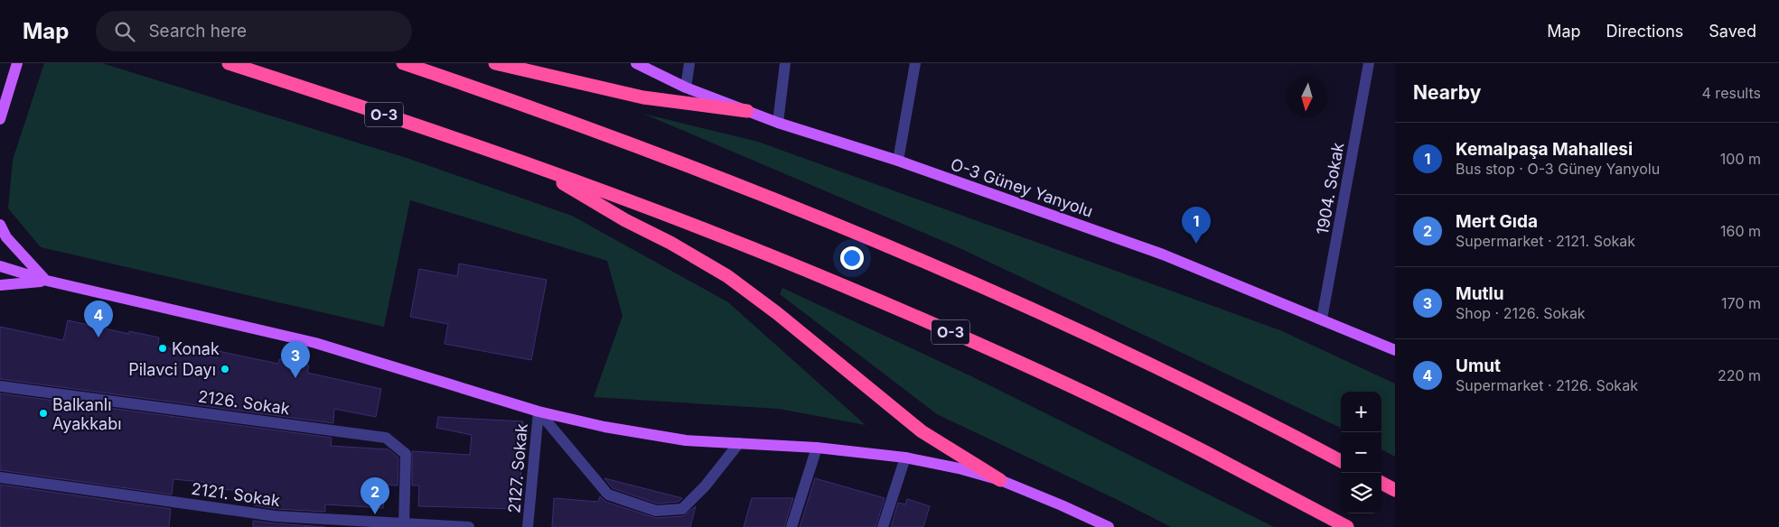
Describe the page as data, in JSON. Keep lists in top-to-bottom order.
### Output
{
  "streets": {
    "highway": ["O-3"],
    "main road": ["O-3 Güney Yanyolu"],
    "street": [
      "1904. Sokak",
      "2126. Sokak",
      "2127. Sokak",
      "2121. Sokak"
    ]
  },
  "crossings": [
    ["O-3 Güney Yanyolu", "1904. Sokak"],
    ["2126. Sokak", "2121. Sokak"]
  ],
  "places": ["Konak", "Pilavci Dayı", "Balkanlı Ayakkabı"],
  "north": "bottom",
  "page": {
    "header": "Map",
    "search": "Search here",
    "nav": ["Map", "Directions", "Saved"],
    "heading": ["Nearby", "4 results"],
    "list": [
      {
        "mark": "1",
        "name": "Kemalpaşa Mahallesi",
        "note": "Bus stop · O-3 Güney Yanyolu",
        "value": "100 m"
      },
      {
        "mark": "2",
        "name": "Mert Gıda",
        "note": "Supermarket · 2121. Sokak",
        "value": "160 m"
      },
      {
        "mark": "3",
        "name": "Mutlu",
        "note": "Shop · 2126. Sokak",
        "value": "170 m"
      },
      {
        "mark": "4",
        "name": "Umut",
        "note": "Supermarket · 2126. Sokak",
        "value": "220 m"
      }
    ],
    "pins": [
      "1",
      "4",
      "3",
      "2"
    ],
    "map_buttons": ["+", "−"]
  }
}
